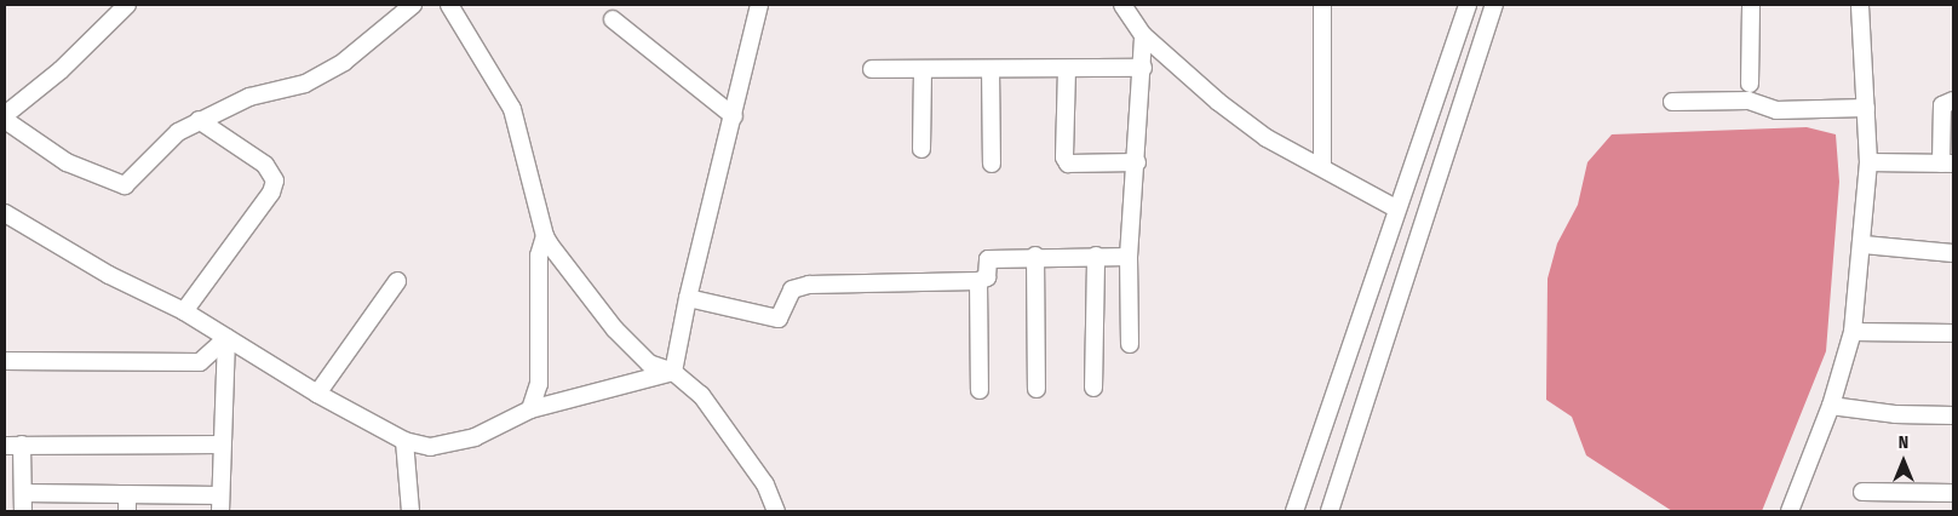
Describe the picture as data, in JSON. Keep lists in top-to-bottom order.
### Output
{
  "north": "top"
}
